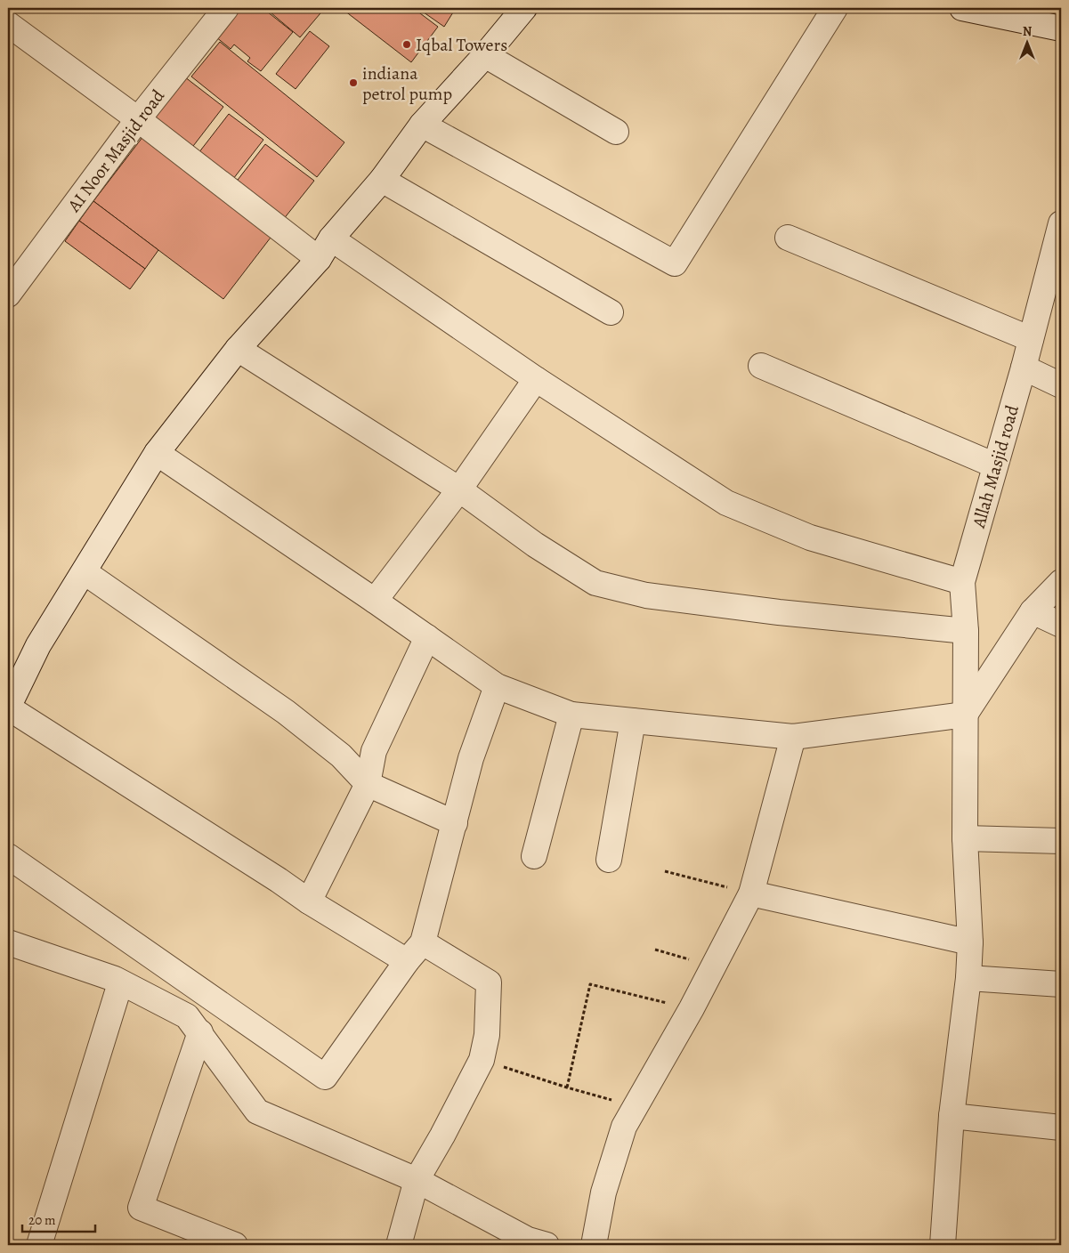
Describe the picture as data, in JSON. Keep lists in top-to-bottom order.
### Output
{
  "streets": {
    "street": ["AI Noor Masjid road", "Allah Masjid road"]
  },
  "places": ["Iqbal Towers", "indiana petrol pump"],
  "scale_bar": "20 m",
  "north": "top"
}
